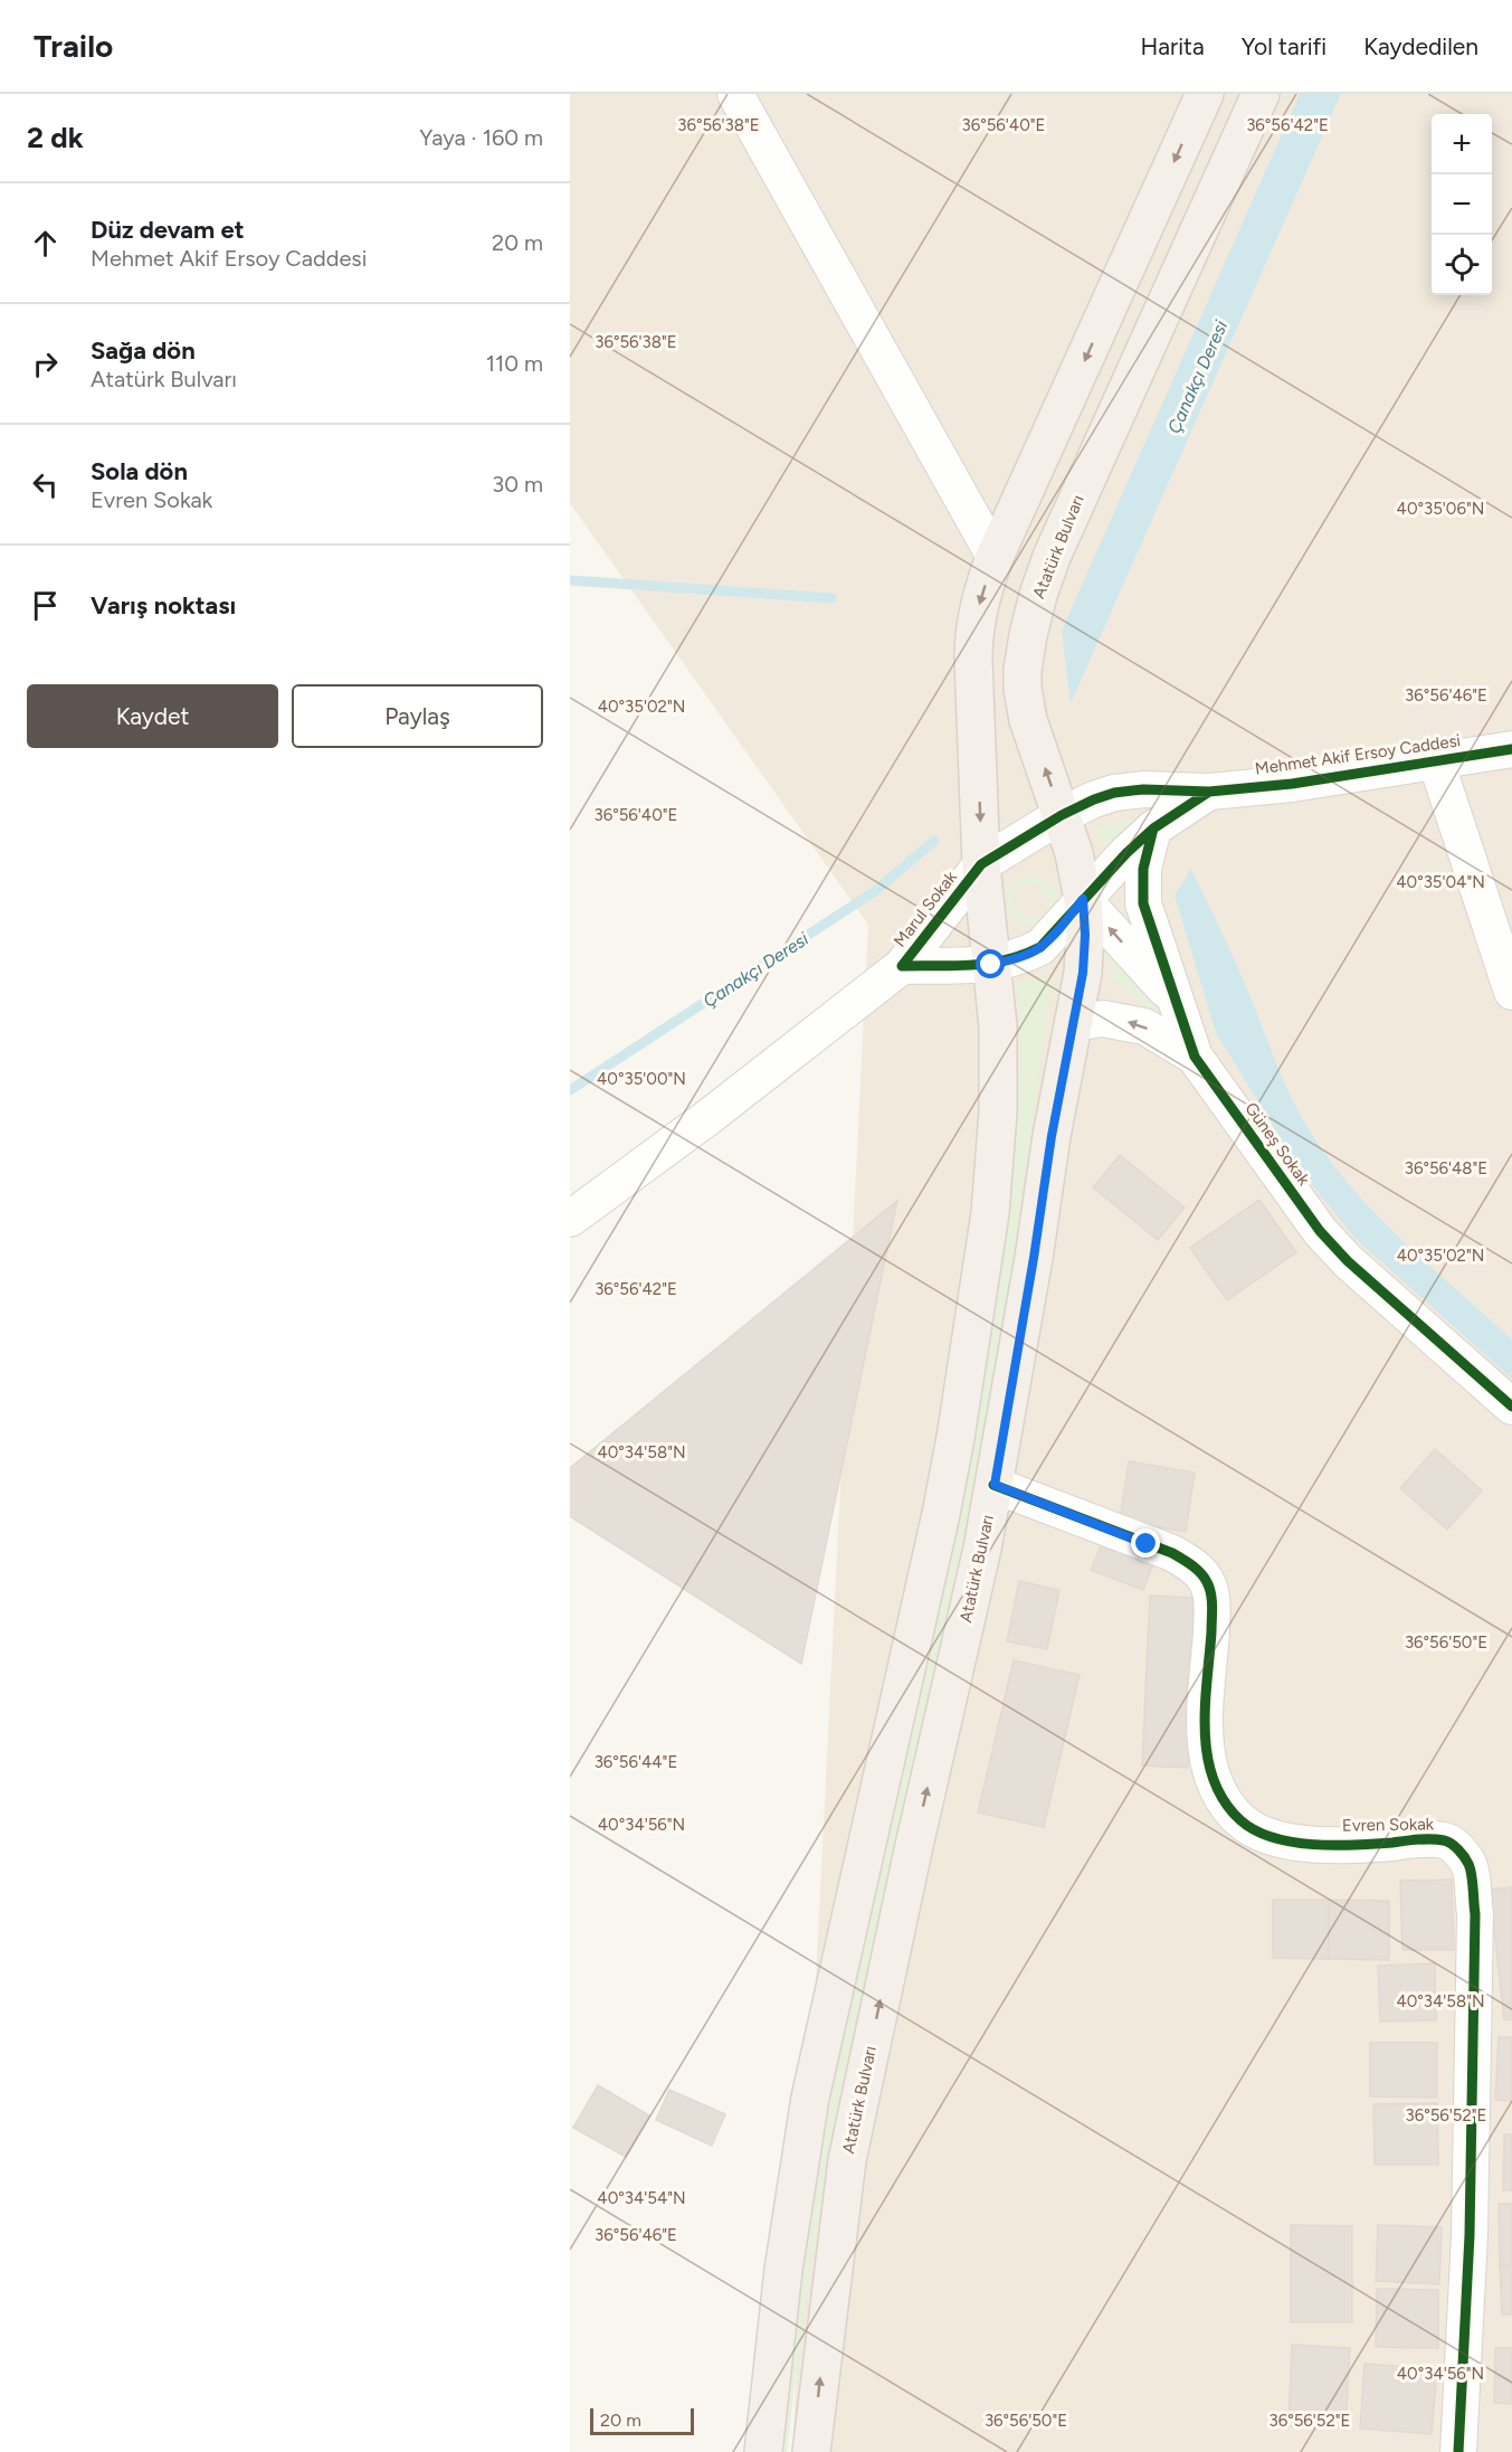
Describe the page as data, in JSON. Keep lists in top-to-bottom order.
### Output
{
  "streets": {
    "main road": ["Atatürk Bulvarı"],
    "street": [
      "Mehmet Akif Ersoy Caddesi",
      "Marul Sokak",
      "Güneş Sokak",
      "Evren Sokak"
    ]
  },
  "crossings": [
    ["Atatürk Bulvarı", "Mehmet Akif Ersoy Caddesi"],
    ["Atatürk Bulvarı", "Güneş Sokak"],
    ["Atatürk Bulvarı", "Evren Sokak"],
    ["Mehmet Akif Ersoy Caddesi", "Marul Sokak"],
    ["Mehmet Akif Ersoy Caddesi", "Güneş Sokak"]
  ],
  "water": ["Çanakçı Deresi"],
  "scale_bar": "20 m",
  "page": {
    "header": "Trailo",
    "nav": ["Harita", "Yol tarifi", "Kaydedilen"],
    "heading": ["2 dk", "Yaya · 160 m"],
    "map_buttons": ["+", "−"],
    "list": [
      ["Düz devam et", "Mehmet Akif Ersoy Caddesi", "20 m"],
      ["Sağa dön", "Atatürk Bulvarı", "110 m"],
      ["Sola dön", "Evren Sokak", "30 m"],
      "Varış noktası"
    ],
    "buttons": ["Kaydet", "Paylaş"],
    "scale": "20 m"
  },
  "coordinates": [
    "36°56'38\"E",
    "36°56'40\"E",
    "36°56'42\"E",
    "40°35'06\"N",
    "36°56'46\"E",
    "40°35'02\"N",
    "40°35'04\"N",
    "40°35'00\"N",
    "36°56'48\"E",
    "40°34'58\"N",
    "36°56'50\"E",
    "36°56'44\"E",
    "40°34'56\"N",
    "36°56'52\"E",
    "40°34'54\"N"
  ]
}
